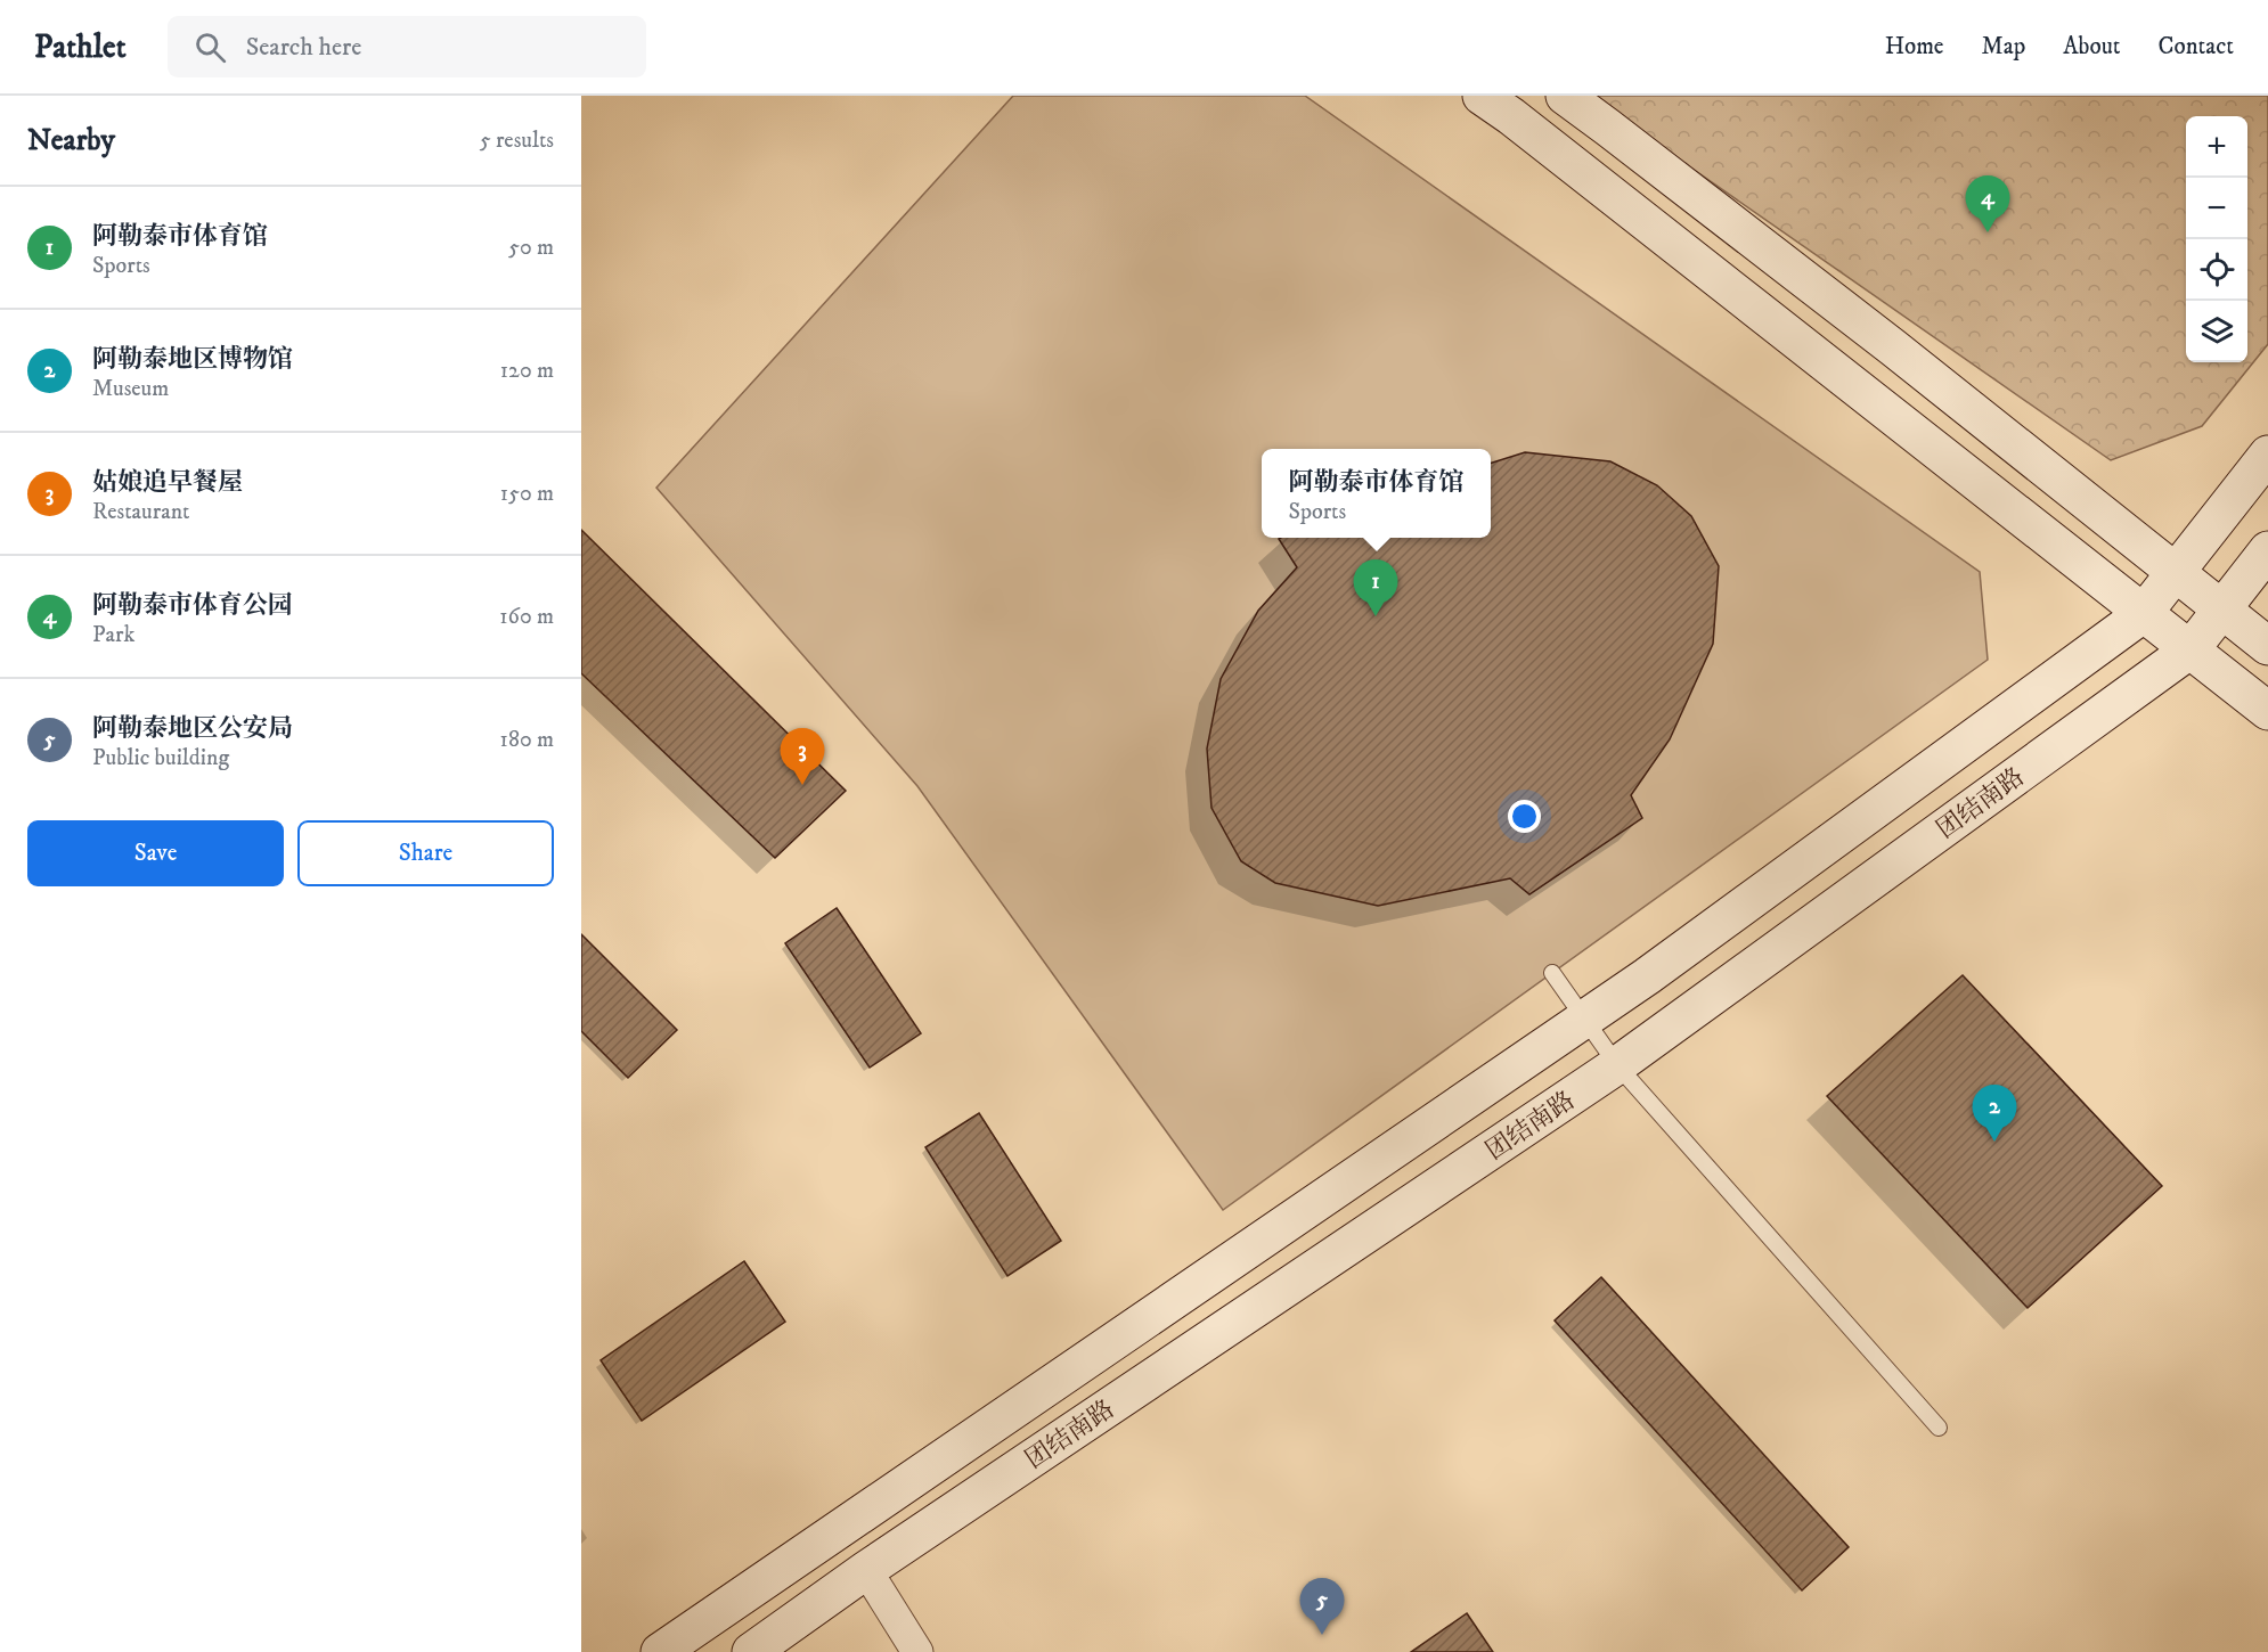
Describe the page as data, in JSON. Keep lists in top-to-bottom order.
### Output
{
  "streets": {
    "main road": ["团结南路"]
  },
  "page": {
    "header": "Pathlet",
    "search": "Search here",
    "nav": [
      "Home",
      "Map",
      "About",
      "Contact"
    ],
    "heading": ["Nearby", "5 results"],
    "map_buttons": ["+", "−"],
    "pins": [
      "4",
      "1",
      "3",
      "2",
      "5"
    ],
    "list": [
      {
        "mark": "1",
        "name": "阿勒泰市体育馆",
        "note": "Sports",
        "value": "50 m"
      },
      {
        "mark": "2",
        "name": "阿勒泰地区博物馆",
        "note": "Museum",
        "value": "120 m"
      },
      {
        "mark": "3",
        "name": "姑娘追早餐屋",
        "note": "Restaurant",
        "value": "150 m"
      },
      {
        "mark": "4",
        "name": "阿勒泰市体育公园",
        "note": "Park",
        "value": "160 m"
      },
      {
        "mark": "5",
        "name": "阿勒泰地区公安局",
        "note": "Public building",
        "value": "180 m"
      }
    ],
    "popup": ["阿勒泰市体育馆", "Sports"],
    "buttons": ["Save", "Share"]
  }
}
